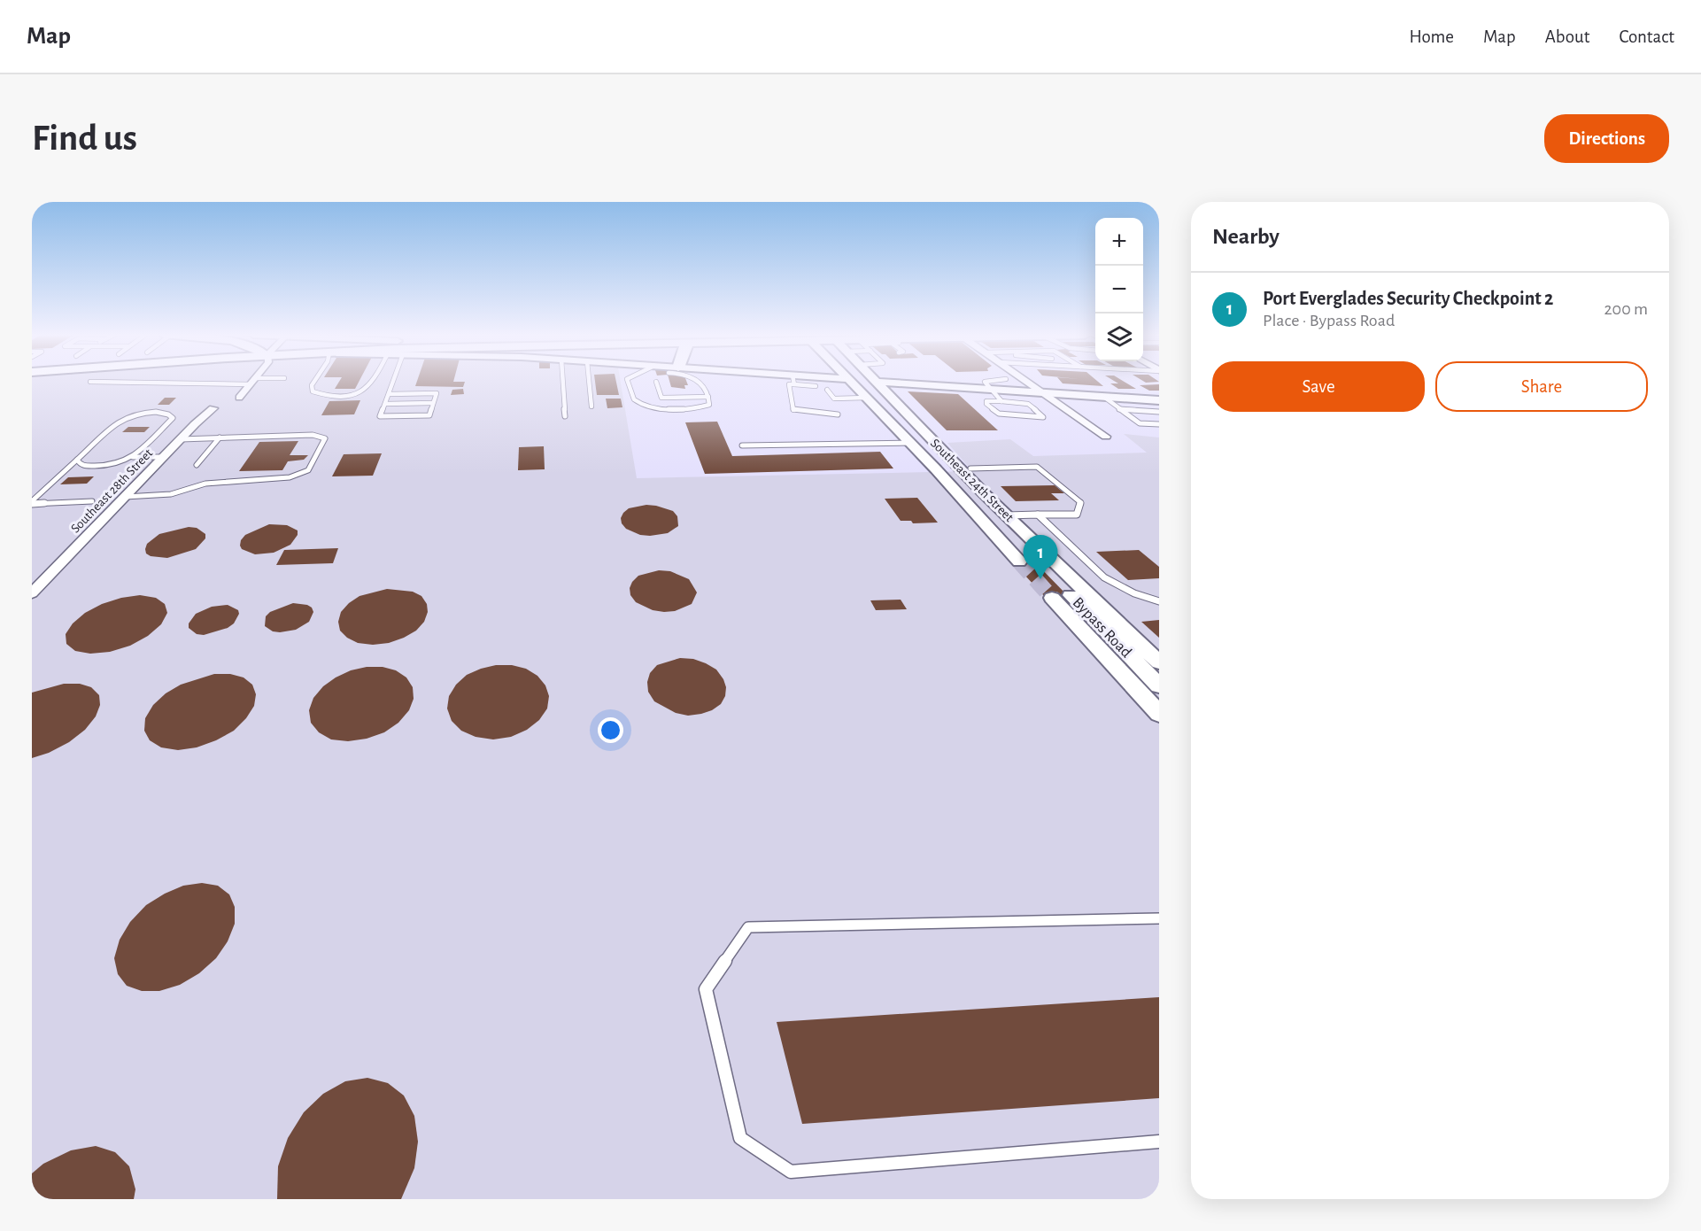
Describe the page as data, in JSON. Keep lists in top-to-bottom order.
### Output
{
  "streets": {
    "street": ["Southeast 24th Street", "Southeast 28th Street", "Bypass Road"]
  },
  "crossings": [
    ["Southeast 24th Street", "Bypass Road"]
  ],
  "page": {
    "header": "Map",
    "nav": [
      "Home",
      "Map",
      "About",
      "Contact"
    ],
    "buttons": [
      "Directions",
      ["Save", "Share"]
    ],
    "title": "Find us",
    "heading": "Nearby",
    "map_buttons": ["+", "−"],
    "list": [
      {
        "mark": "1",
        "name": "Port Everglades Security Checkpoint 2",
        "note": "Place · Bypass Road",
        "value": "200 m"
      }
    ],
    "pins": "1"
  }
}
